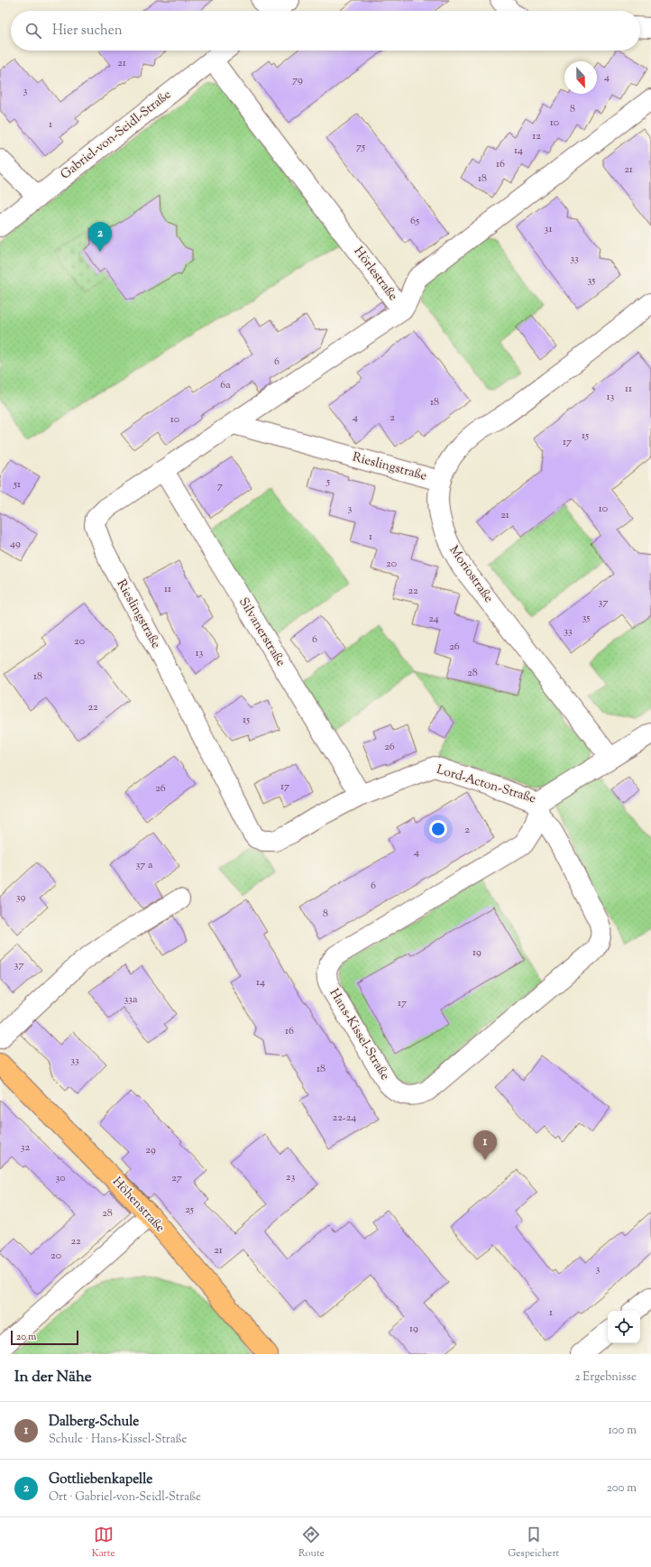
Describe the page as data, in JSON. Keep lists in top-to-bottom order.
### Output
{
  "streets": {
    "main road": ["Höhenstraße"],
    "street": [
      "Gabriel-von-Seidl-Straße",
      "Hörlestraße",
      "Rieslingstraße",
      "Moriostraße",
      "Silvanerstraße",
      "Lord-Acton-Straße",
      "Hans-Kissel-Straße"
    ]
  },
  "crossings": [
    ["Gabriel-von-Seidl-Straße", "Hörlestraße"],
    ["Hörlestraße", "Rieslingstraße"],
    ["Rieslingstraße", "Moriostraße"],
    ["Rieslingstraße", "Silvanerstraße"],
    ["Rieslingstraße", "Lord-Acton-Straße"],
    ["Moriostraße", "Lord-Acton-Straße"],
    ["Silvanerstraße", "Lord-Acton-Straße"],
    ["Lord-Acton-Straße", "Hans-Kissel-Straße"]
  ],
  "house_numbers": [
    "21",
    "4",
    "79",
    "3",
    "8",
    "10",
    "1",
    "12",
    "75",
    "14",
    "16",
    "21",
    "18",
    "65",
    "31",
    "33",
    "35",
    "6",
    "6a",
    "11",
    "13",
    "18",
    "4",
    "2",
    "10",
    "15",
    "17",
    "5",
    "51",
    "7",
    "3",
    "10",
    "21",
    "1",
    "49",
    "20",
    "11",
    "22",
    "37",
    "35",
    "24",
    "33",
    "6",
    "20",
    "26",
    "13",
    "28",
    "18",
    "22",
    "15",
    "26",
    "17",
    "26",
    "2",
    "4",
    "37 a",
    "6",
    "39",
    "8",
    "19",
    "37",
    "14",
    "33a",
    "17",
    "16",
    "33",
    "18",
    "22-24",
    "32",
    "29",
    "23",
    "30",
    "27",
    "25",
    "28",
    "22",
    "21",
    "20",
    "3",
    "1",
    "19"
  ],
  "scale_bar": "20 m",
  "north": "bottom",
  "page": {
    "search": "Hier suchen",
    "pins": ["2", "1"],
    "scale": "20 m",
    "heading": ["In der Nähe", "2 Ergebnisse"],
    "list": [
      {
        "mark": "1",
        "name": "Dalberg-Schule",
        "note": "Schule · Hans-Kissel-Straße",
        "value": "100 m"
      },
      {
        "mark": "2",
        "name": "Gottliebenkapelle",
        "note": "Ort · Gabriel-von-Seidl-Straße",
        "value": "200 m"
      }
    ],
    "nav": ["Karte", "Route", "Gespeichert"]
  }
}
